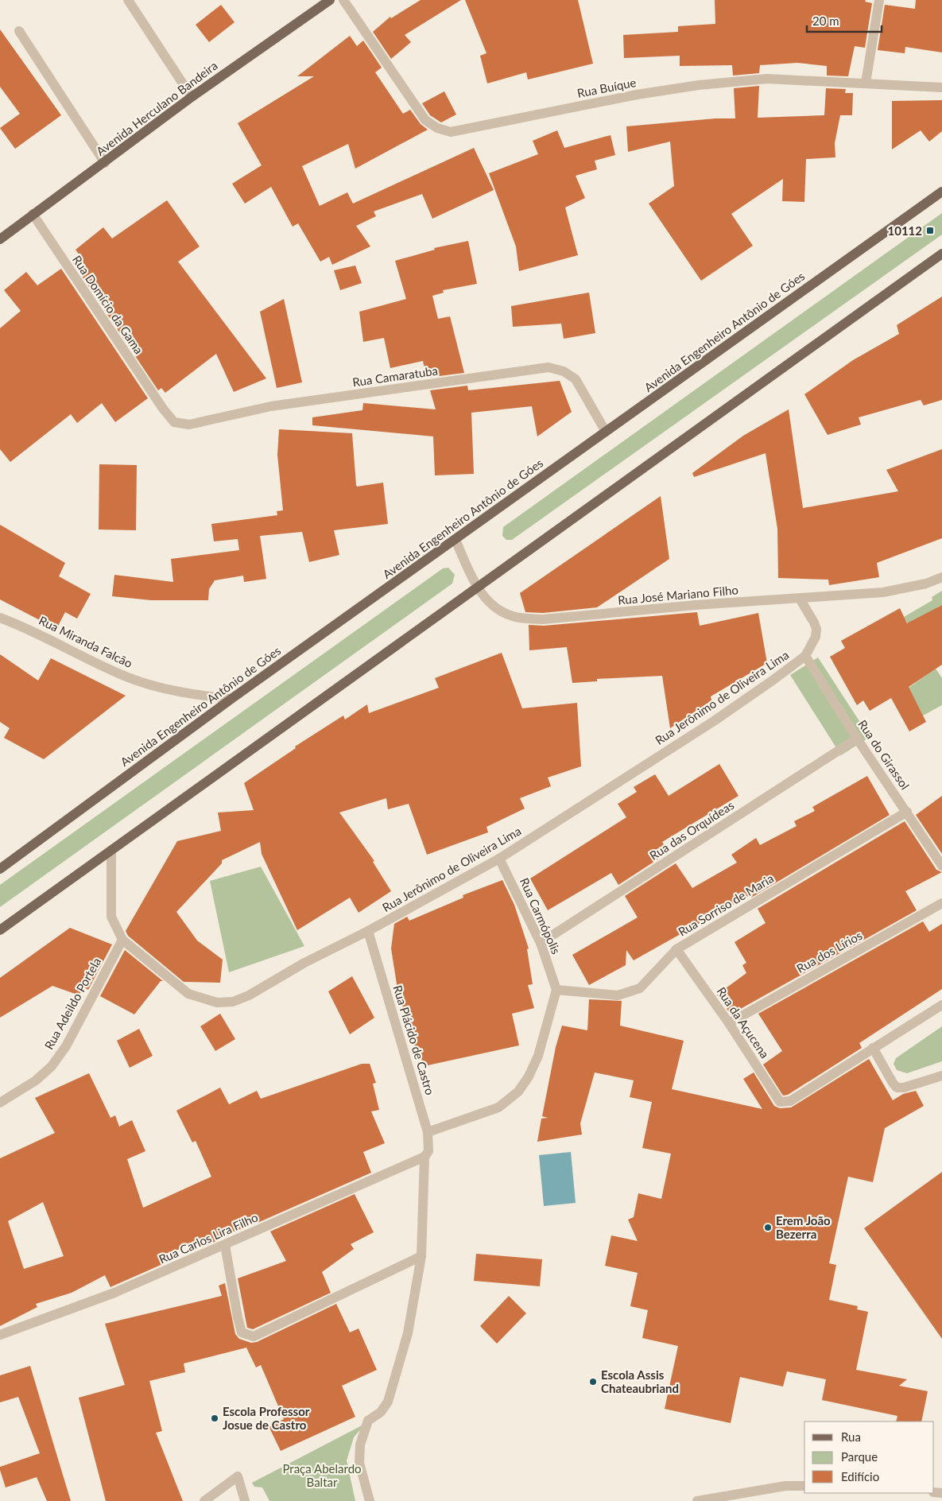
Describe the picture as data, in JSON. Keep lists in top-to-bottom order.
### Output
{
  "streets": {
    "main road": ["Avenida Herculano Bandeira", "Avenida Engenheiro Antônio de Góes"],
    "street": [
      "Rua Buíque",
      "Rua Domício da Gama",
      "Rua Camaratuba",
      "Rua José Mariano Filho",
      "Rua Miranda Falcão",
      "Rua Jerônimo de Oliveira Lima",
      "Rua do Girassol",
      "Rua das Orquídeas",
      "Rua Sorriso de Maria",
      "Rua Carmópolis",
      "Rua dos Lírios",
      "Rua Adeildo Portela",
      "Rua da Açucena",
      "Rua Plácido de Castro",
      "Rua Carlos Lira Filho"
    ]
  },
  "crossings": [
    ["Avenida Herculano Bandeira", "Rua Domício da Gama"],
    ["Rua Domício da Gama", "Rua Camaratuba"],
    ["Avenida Engenheiro Antônio de Góes", "Rua Camaratuba"],
    ["Avenida Engenheiro Antônio de Góes", "Rua José Mariano Filho"],
    ["Avenida Engenheiro Antônio de Góes", "Rua Miranda Falcão"],
    ["Rua José Mariano Filho", "Rua Jerônimo de Oliveira Lima"],
    ["Rua Jerônimo de Oliveira Lima", "Rua do Girassol"],
    ["Rua Jerônimo de Oliveira Lima", "Rua Carmópolis"],
    ["Rua Jerônimo de Oliveira Lima", "Rua Adeildo Portela"],
    ["Rua Jerônimo de Oliveira Lima", "Rua Plácido de Castro"],
    ["Rua do Girassol", "Rua das Orquídeas"],
    ["Rua do Girassol", "Rua Sorriso de Maria"],
    ["Rua das Orquídeas", "Rua Carmópolis"],
    ["Rua Sorriso de Maria", "Rua Carmópolis"],
    ["Rua Sorriso de Maria", "Rua da Açucena"],
    ["Rua dos Lírios", "Rua da Açucena"],
    ["Rua Plácido de Castro", "Rua Carlos Lira Filho"]
  ],
  "parks": ["Praça Abelardo Baltar"],
  "places": {
    "transit": ["10112"],
    "other": ["Erem João Bezerra", "Escola Assis Chateaubriand", "Escola Professor Josue de Castro"]
  },
  "legend": ["Rua", "Parque", "Edifício"],
  "scale_bar": "20 m"
}
